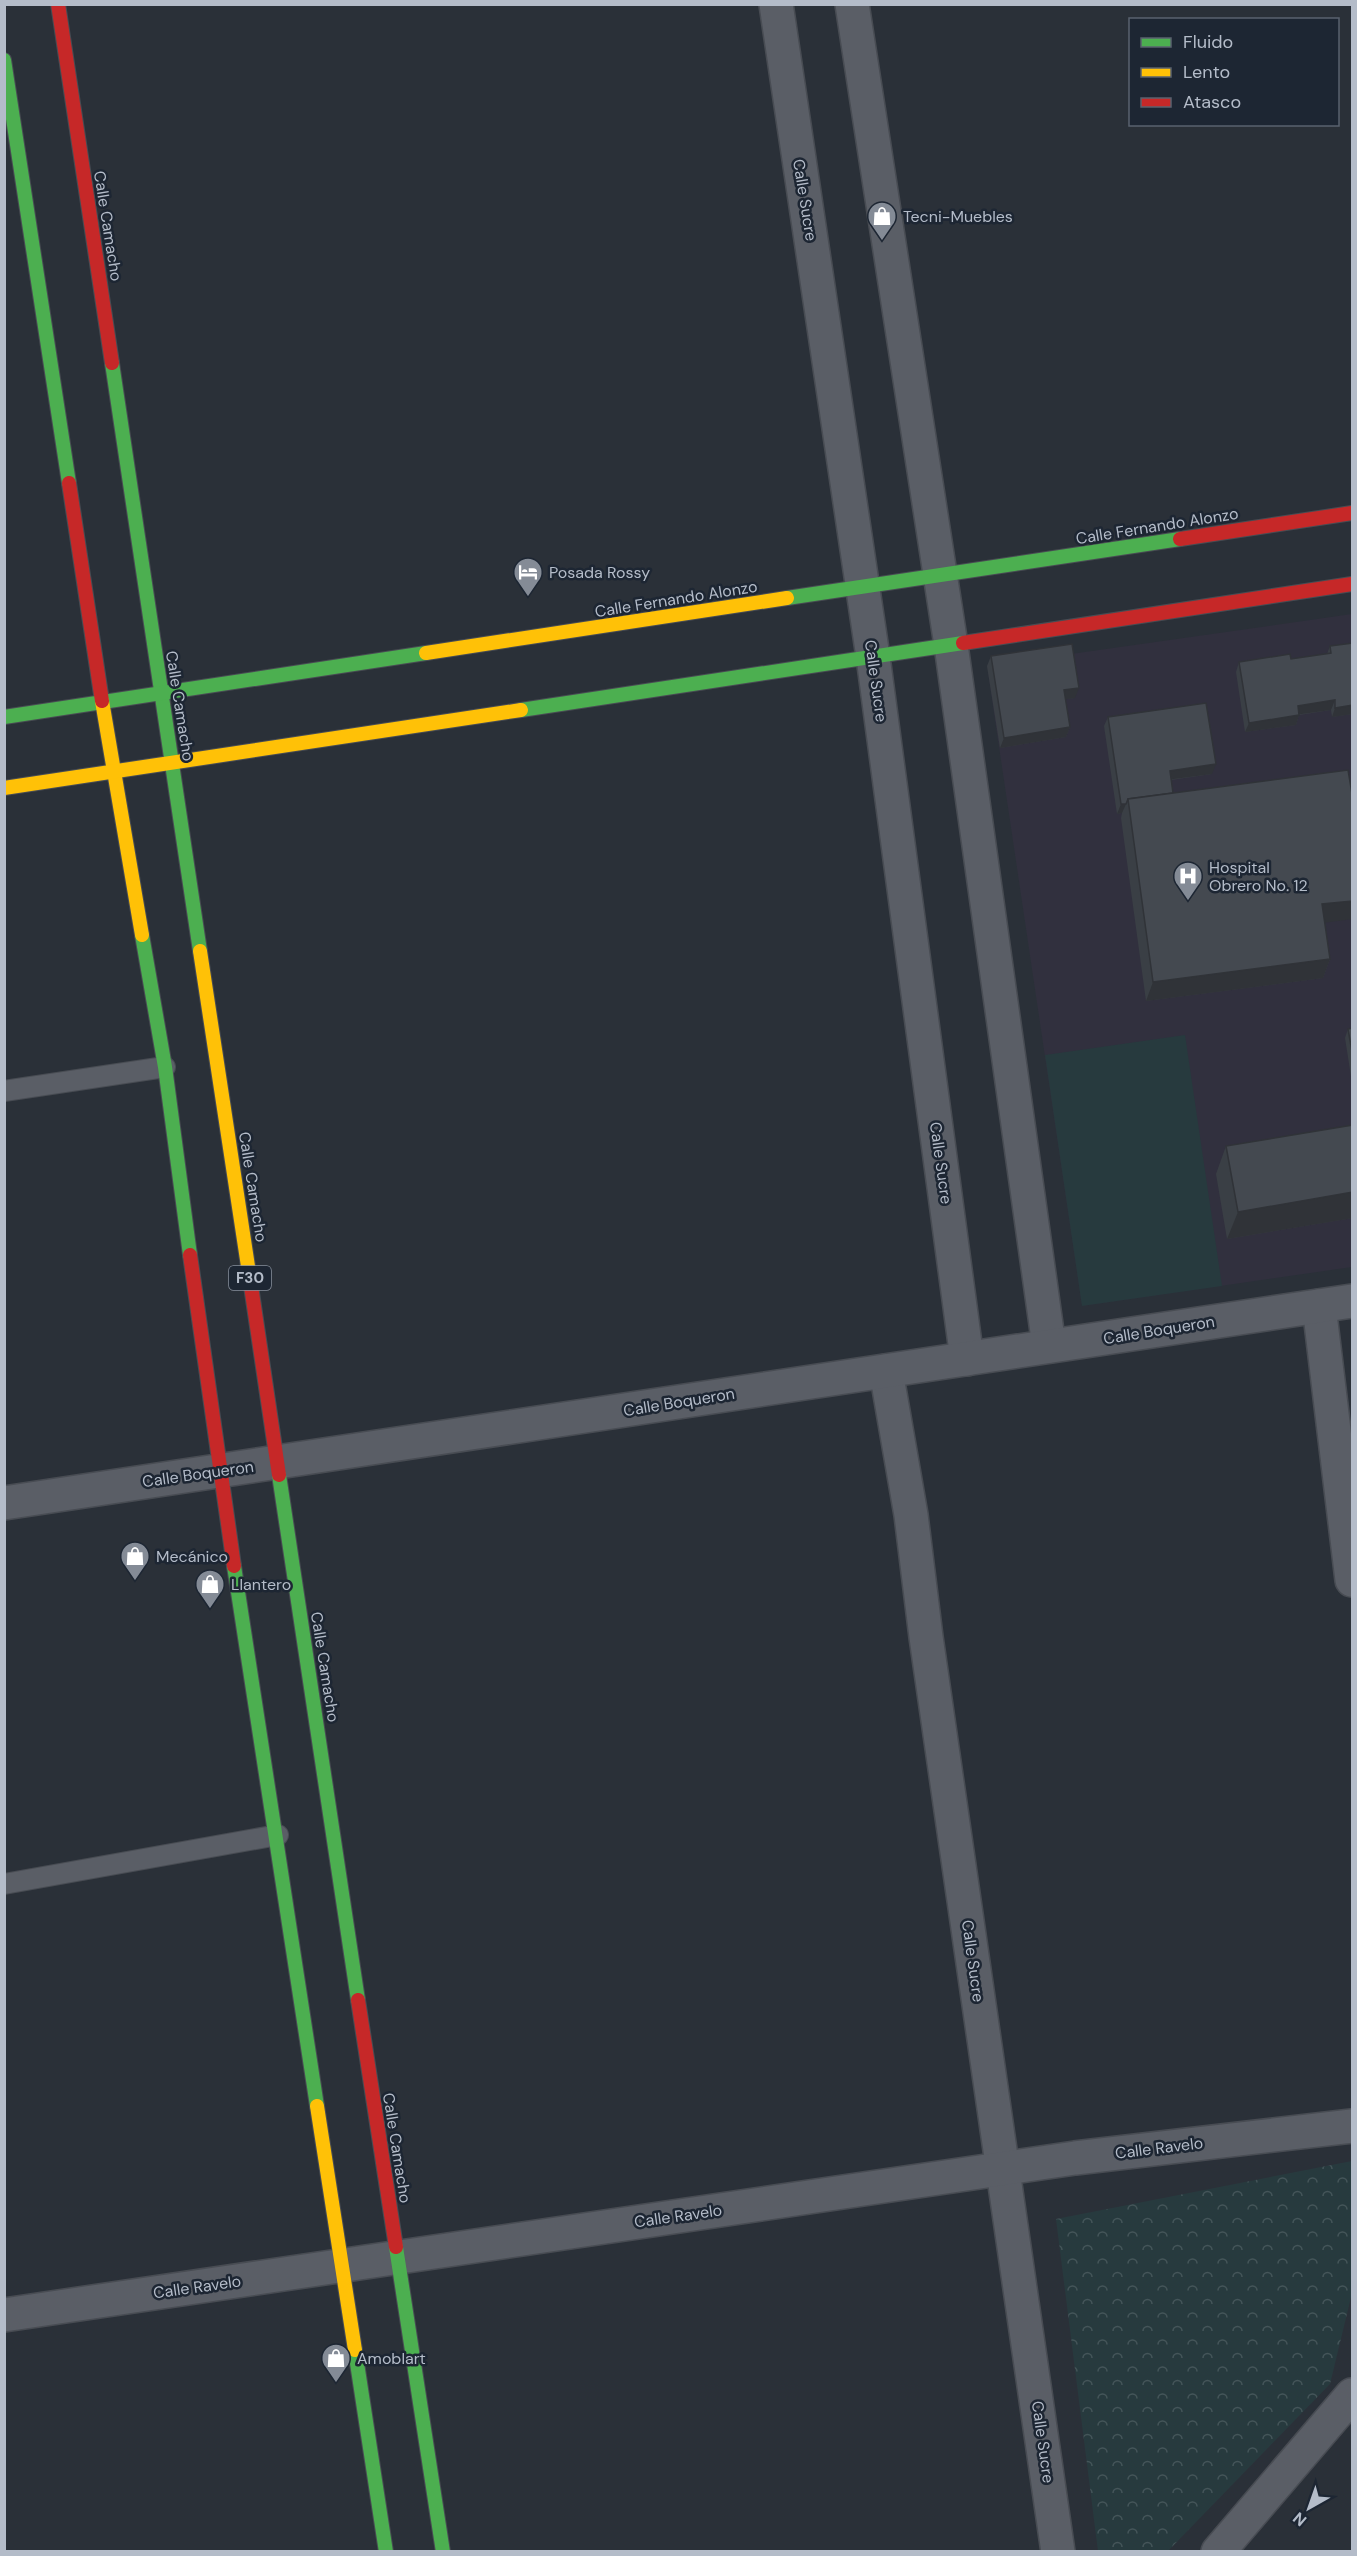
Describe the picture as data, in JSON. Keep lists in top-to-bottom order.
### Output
{
  "streets": {
    "main road": ["Calle Camacho", "Calle Fernando Alonzo", "F30"],
    "street": ["Calle Sucre", "Calle Boqueron", "Calle Ravelo"]
  },
  "crossings": [
    ["Calle Sucre", "Calle Fernando Alonzo"],
    ["Calle Sucre", "Calle Boqueron"],
    ["Calle Sucre", "Calle Ravelo"],
    ["Calle Camacho", "Calle Fernando Alonzo"],
    ["Calle Camacho", "Calle Boqueron"],
    ["Calle Camacho", "Calle Ravelo"]
  ],
  "places": {
    "shop": [
      "Tecni-Muebles",
      "Mecánico",
      "Llantero",
      "Amoblart"
    ],
    "hotel": ["Posada Rossy"],
    "hospital": ["Hospital Obrero No. 12"]
  },
  "legend": ["Fluido", "Lento", "Atasco"],
  "north": "bottom left"
}
